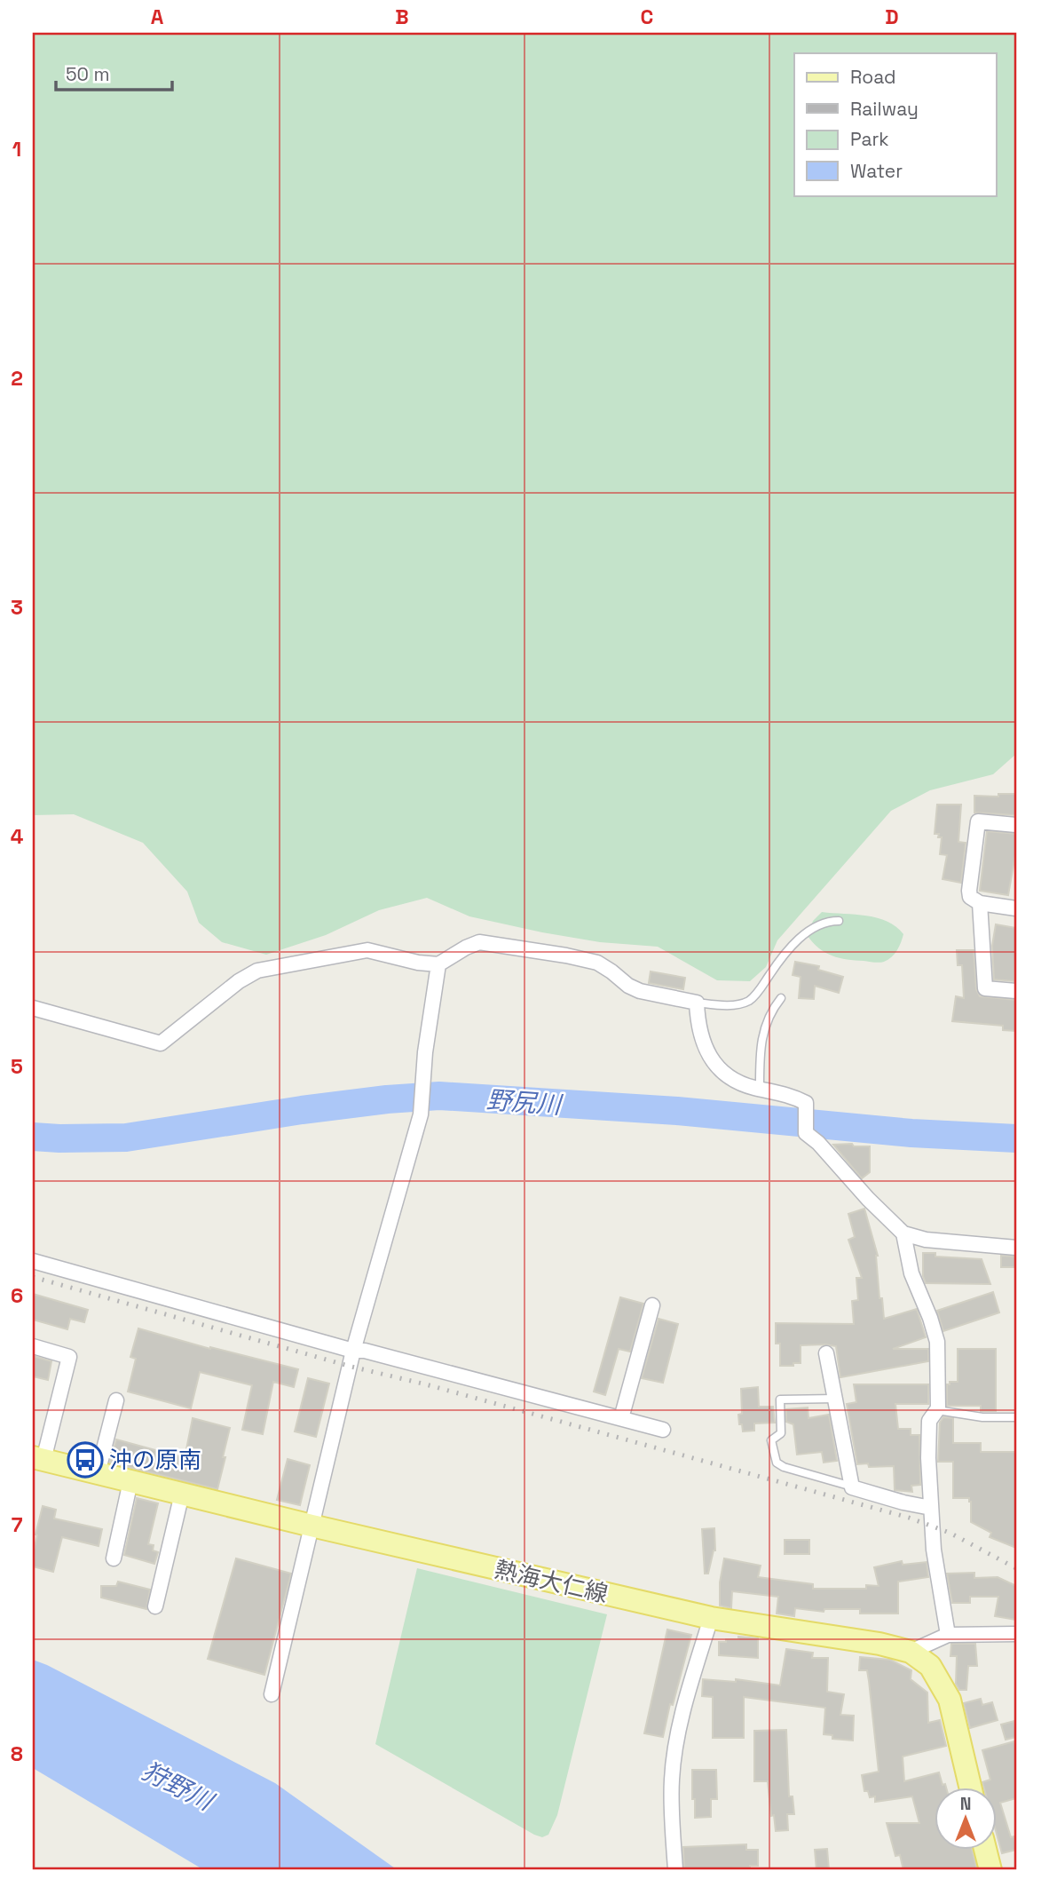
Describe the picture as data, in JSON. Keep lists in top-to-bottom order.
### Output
{
  "streets": {
    "main road": ["熱海大仁線"]
  },
  "water": ["野尻川", "狩野川"],
  "places": {
    "bus stop": ["沖の原南"]
  },
  "legend": [
    "Road",
    "Railway",
    "Park",
    "Water"
  ],
  "scale_bar": "50 m",
  "north": "top",
  "grid": {
    "columns": [
      "A",
      "B",
      "C",
      "D"
    ],
    "rows": [
      "1",
      "2",
      "3",
      "4",
      "5",
      "6",
      "7",
      "8"
    ]
  }
}
